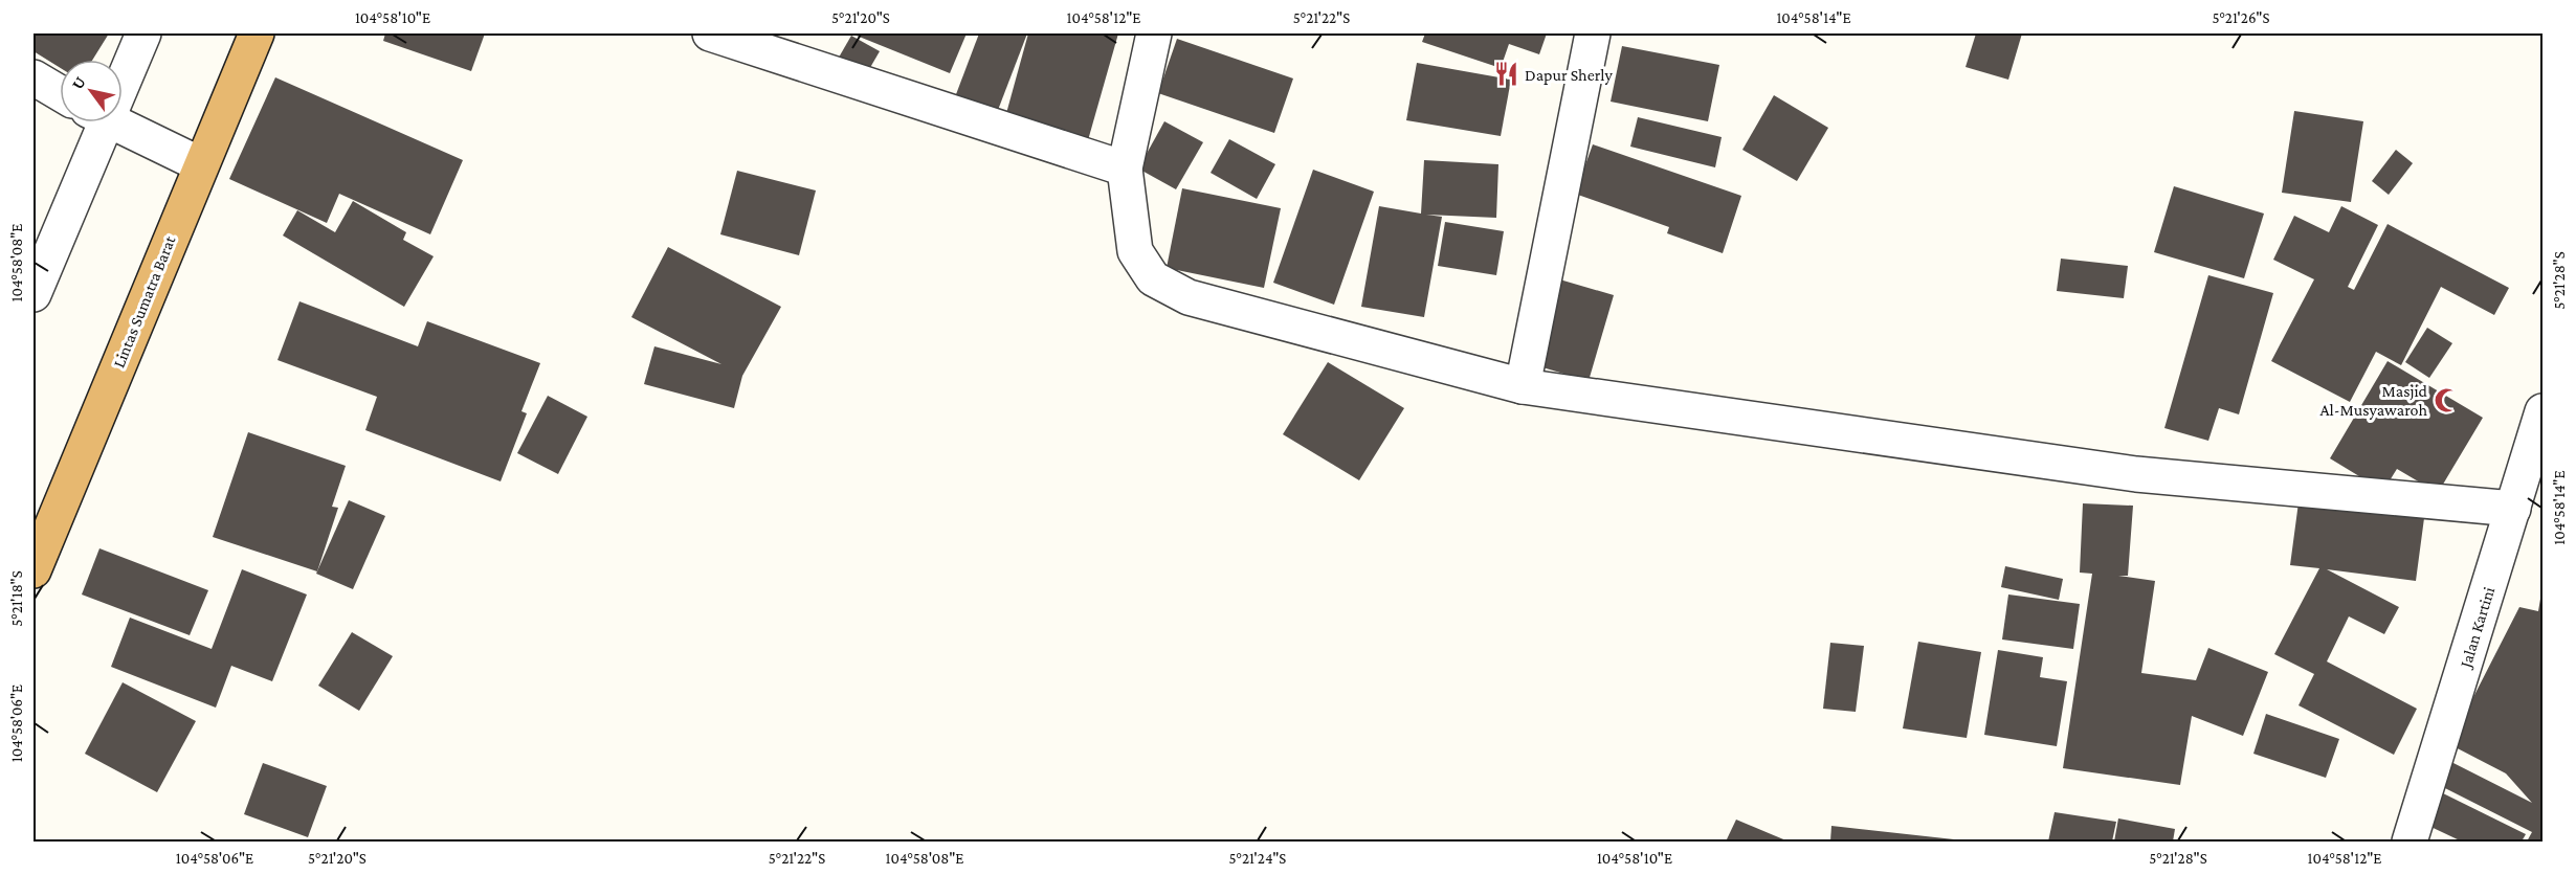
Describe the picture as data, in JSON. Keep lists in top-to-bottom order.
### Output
{
  "streets": {
    "highway": ["Lintas Sumatra Barat"],
    "street": ["Jalan Kartini"]
  },
  "places": {
    "restaurant": ["Dapur Sherly"],
    "mosque": ["Masjid Al-Musyawaroh"]
  },
  "north": "top left",
  "coordinates": [
    "104°58'10\"E",
    "5°21'20\"S",
    "104°58'12\"E",
    "5°21'22\"S",
    "104°58'14\"E",
    "5°21'26\"S",
    "104°58'08\"E",
    "5°21'28\"S",
    "5°21'18\"S",
    "104°58'06\"E",
    "5°21'24\"S"
  ]
}
